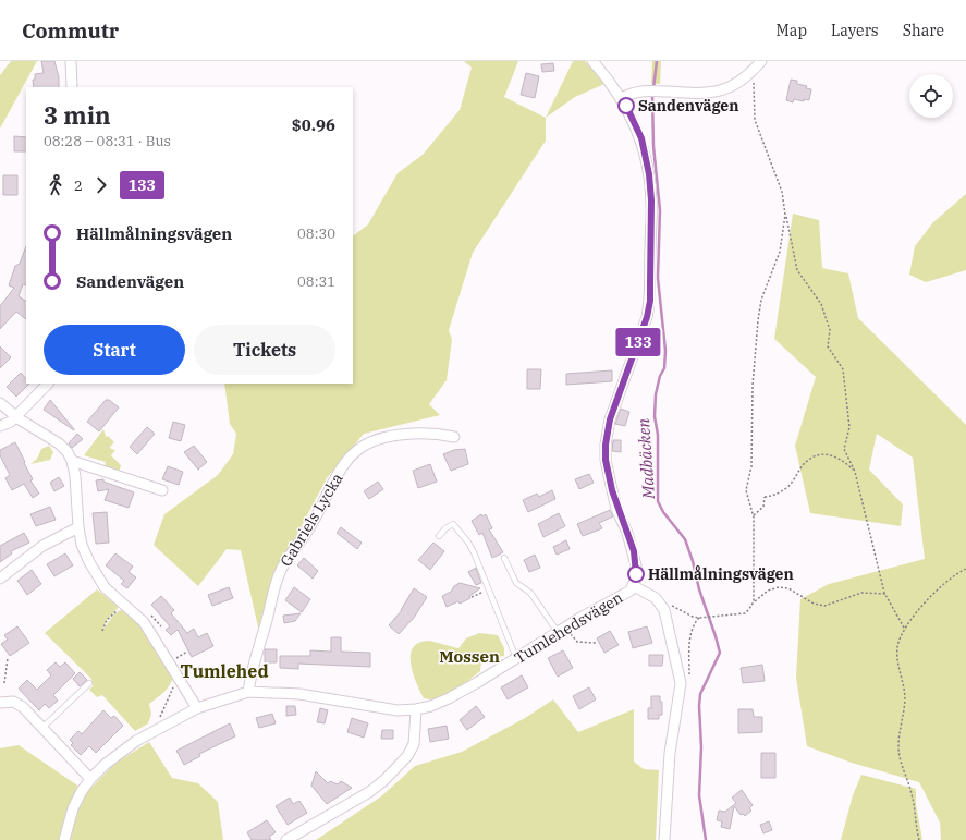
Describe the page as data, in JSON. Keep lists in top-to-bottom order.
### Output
{
  "streets": {
    "street": ["Gabriels Lycka", "Tumlehedsvägen"]
  },
  "crossings": [
    ["Gabriels Lycka", "Tumlehedsvägen"]
  ],
  "districts": ["Mossen", "Tumlehed"],
  "water": ["Madbäcken"],
  "places": ["Sandenvägen", "Hällmålningsvägen"],
  "lines": ["bus line 133"],
  "page": {
    "header": "Commutr",
    "nav": ["Map", "Layers", "Share"],
    "on_map": "133",
    "heading": ["3 min", "08:28 – 08:31 · Bus", "$0.96"],
    "legs": ["2", "133"],
    "list": [
      {
        "name": "Hällmålningsvägen",
        "value": "08:30"
      },
      {
        "name": "Sandenvägen",
        "value": "08:31"
      }
    ],
    "buttons": ["Start", "Tickets"]
  }
}
